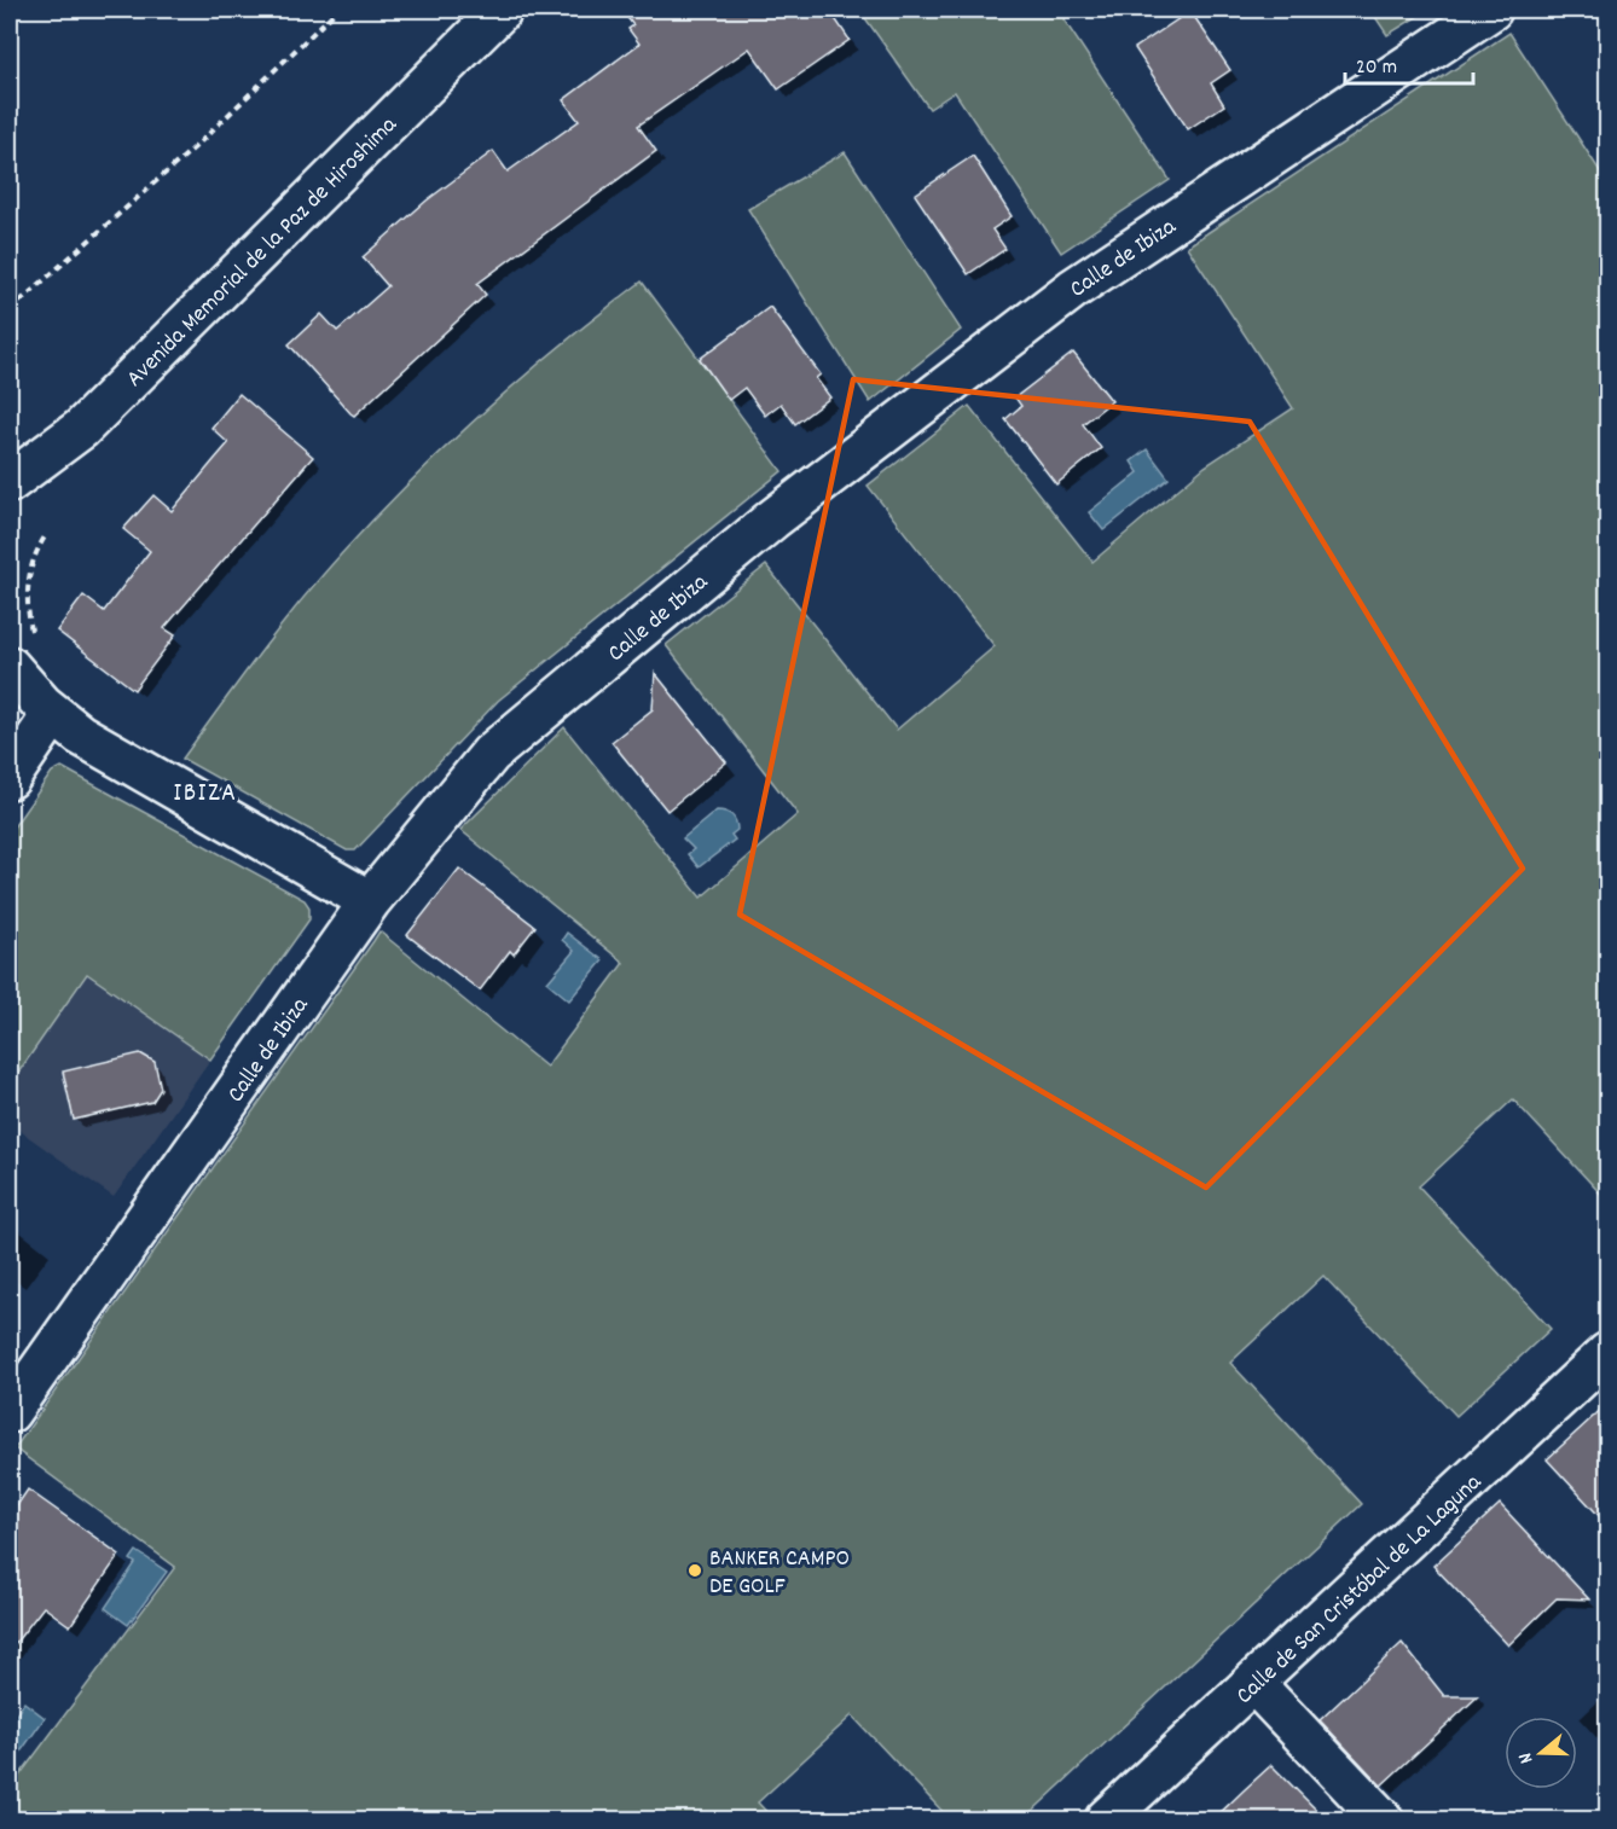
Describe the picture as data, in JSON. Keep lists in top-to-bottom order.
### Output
{
  "streets": {
    "street": ["Avenida Memorial de la Paz de Hiroshima", "Calle de Ibiza", "Calle de San Cristóbal de La Laguna"]
  },
  "districts": ["IBIZA"],
  "places": ["BANKER CAMPO DE GOLF"],
  "scale_bar": "20 m",
  "north": "left"
}
